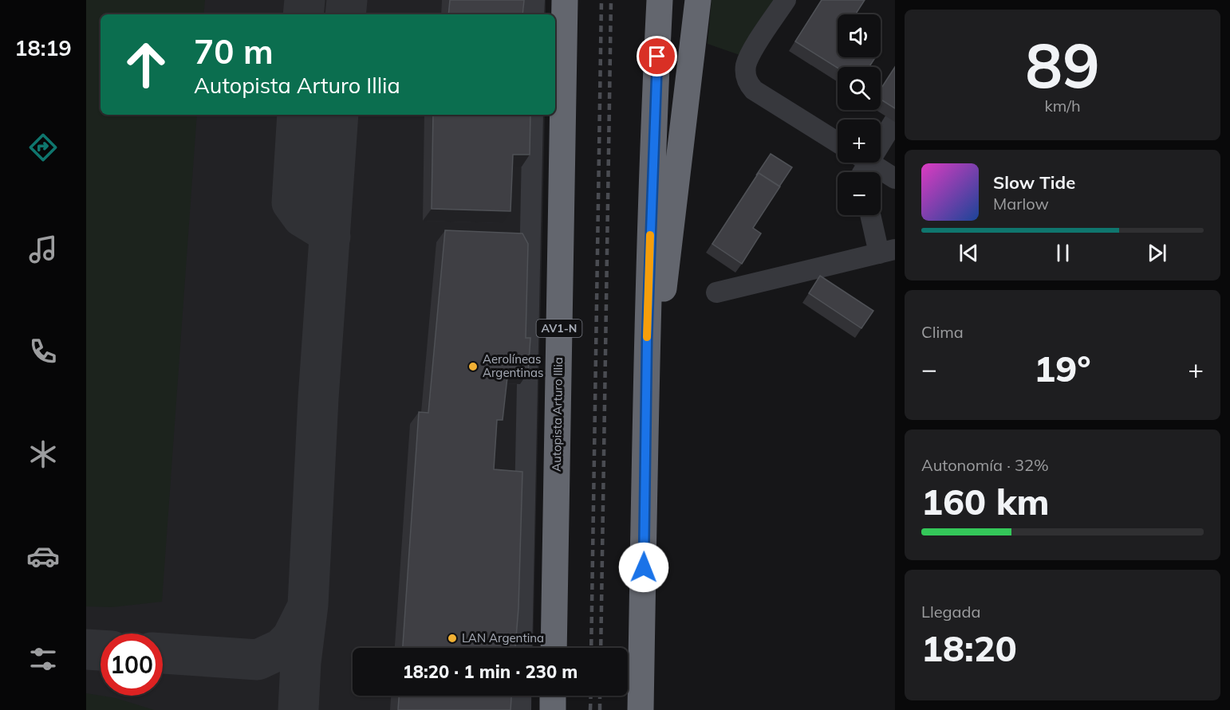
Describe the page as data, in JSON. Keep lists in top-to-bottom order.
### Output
{
  "streets": {
    "highway": ["AV1-N", "Autopista Arturo Illia"]
  },
  "places": ["Aerolíneas Argentinas", "LAN Argentina"],
  "page": {
    "tabs": "18:19",
    "tile": [
      ["89", "km/h"],
      "Clima",
      ["Autonomía · 32%", "160 km"],
      ["Llegada", "18:20"]
    ],
    "map_buttons": ["+", "−"],
    "turn": ["70 m", "Autopista Arturo Illia"],
    "song": ["Slow Tide", "Marlow"],
    "heat": ["−", "19°", "+"],
    "limit": "100",
    "trip": "18:20 · 1 min · 230 m"
  }
}
